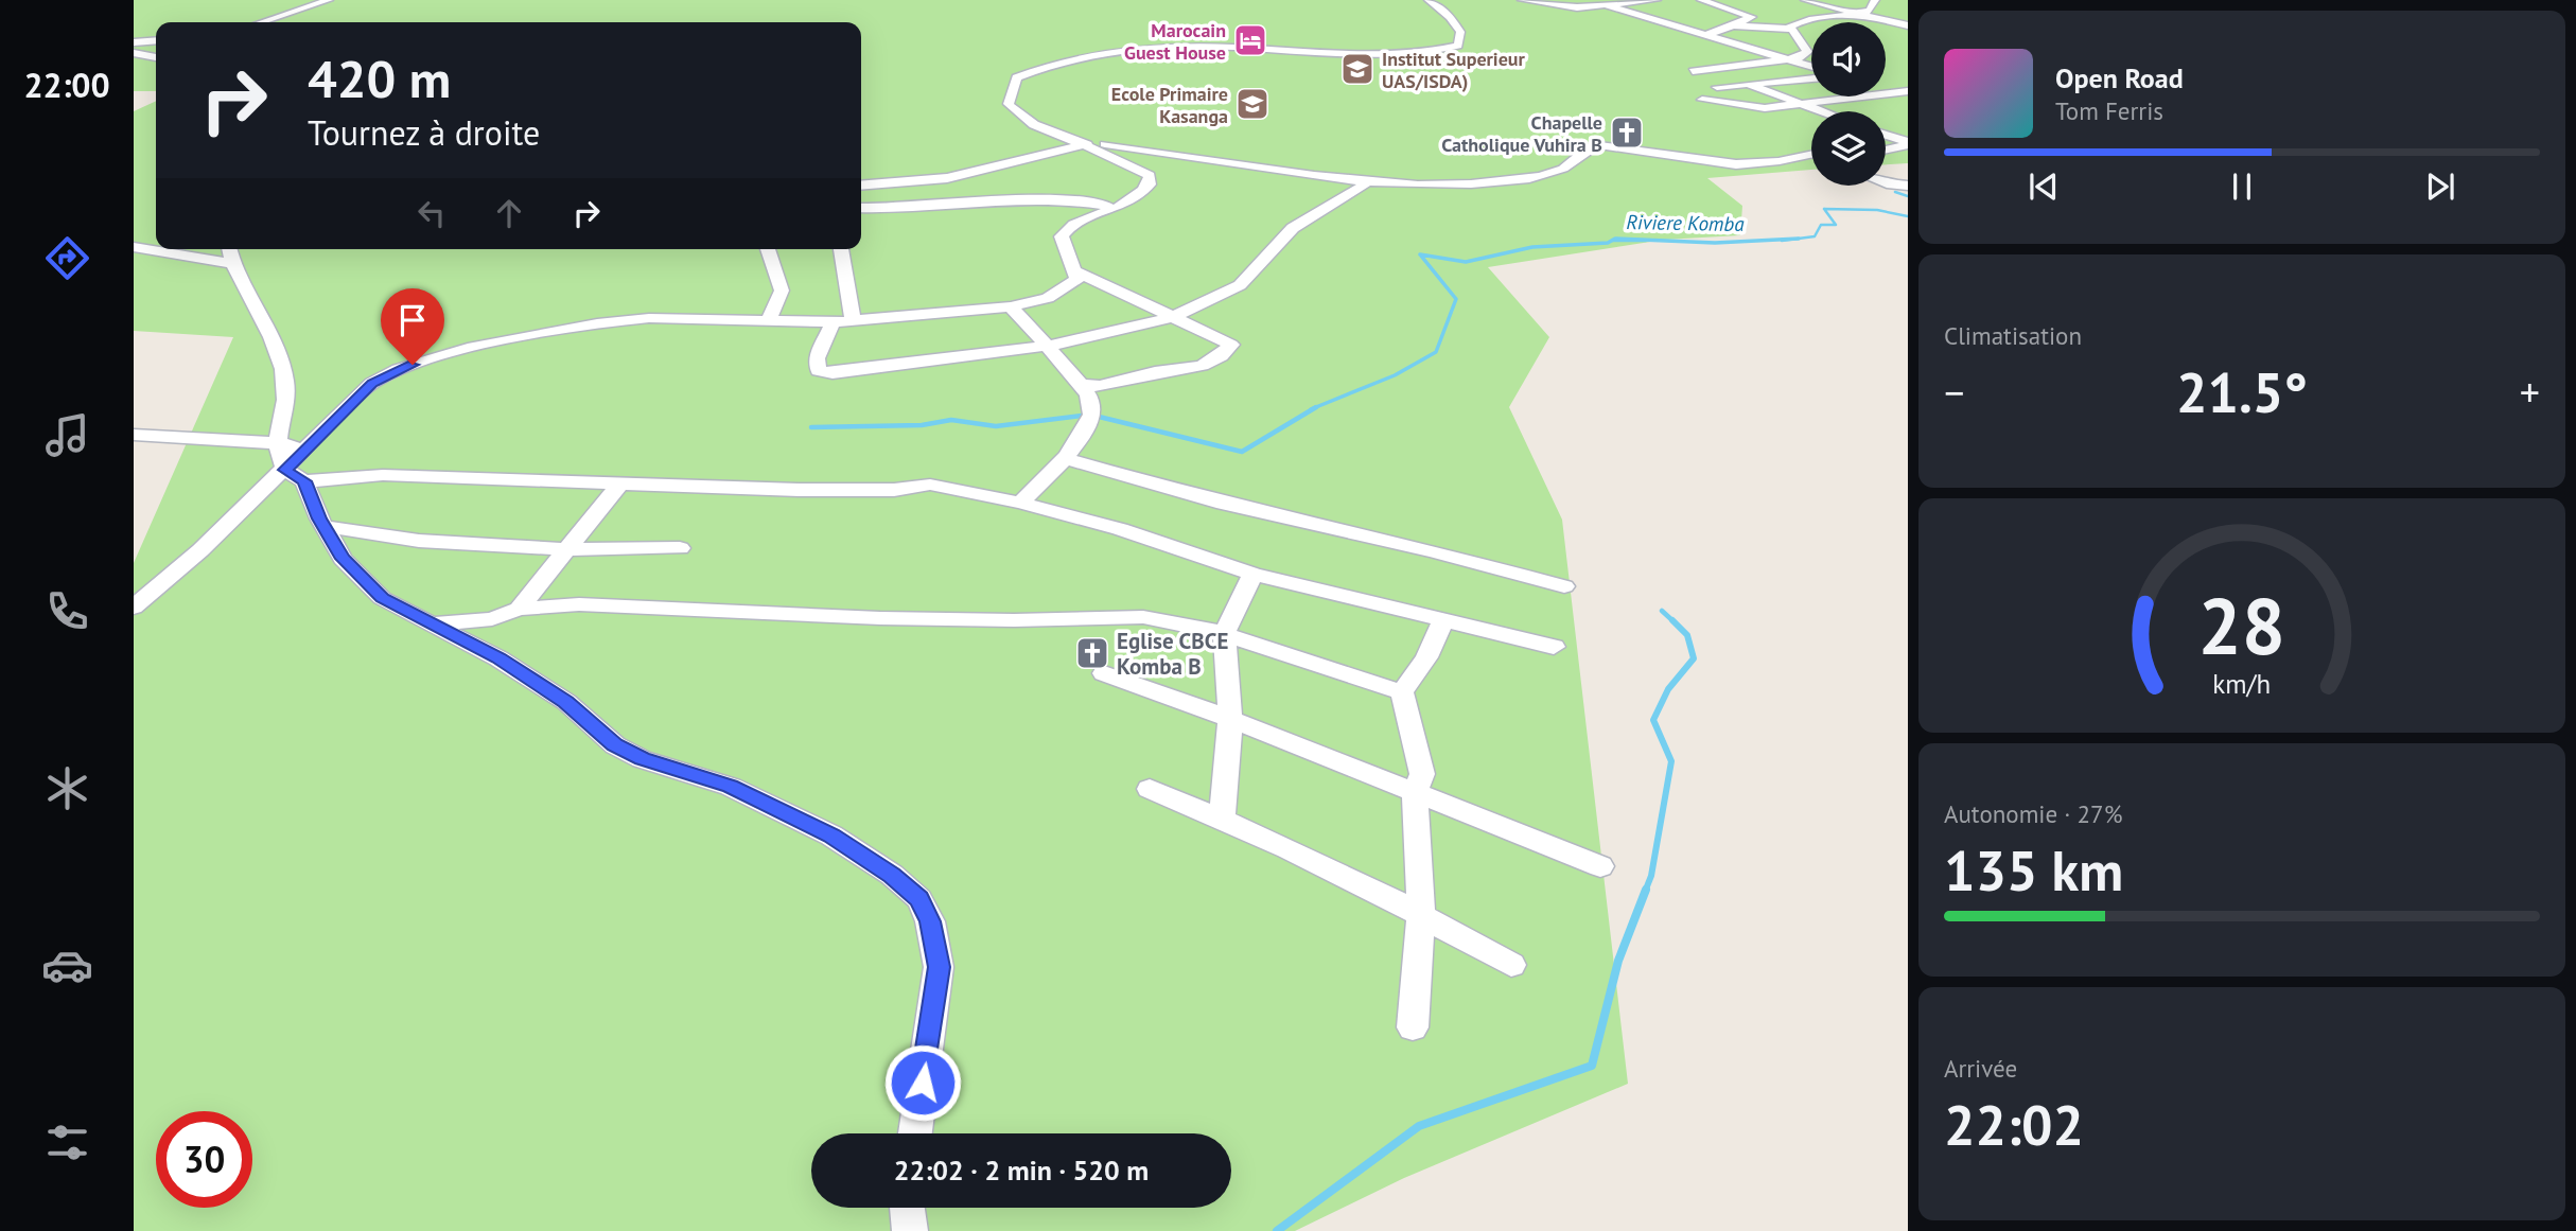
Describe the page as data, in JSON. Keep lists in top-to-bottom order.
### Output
{
  "water": ["Riviere Komba"],
  "places": {
    "hotel": ["Marocain Guest House"],
    "school or university": ["Institut Superieur UAS/ISDA)", "Ecole Primaire Kasanga"],
    "church": ["Chapelle Catholique Vuhira B", "Eglise CBCE Komba B"]
  },
  "page": {
    "tabs": "22:00",
    "turn": ["420 m", "Tournez à droite"],
    "song": ["Open Road", "Tom Ferris"],
    "tile": [
      "Climatisation",
      ["Autonomie · 27%", "135 km"],
      ["Arrivée", "22:02"]
    ],
    "heat": ["−", "21.5°", "+"],
    "limit": "30",
    "trip": "22:02 · 2 min · 520 m",
    "gauge": ["28", "km/h"]
  }
}
